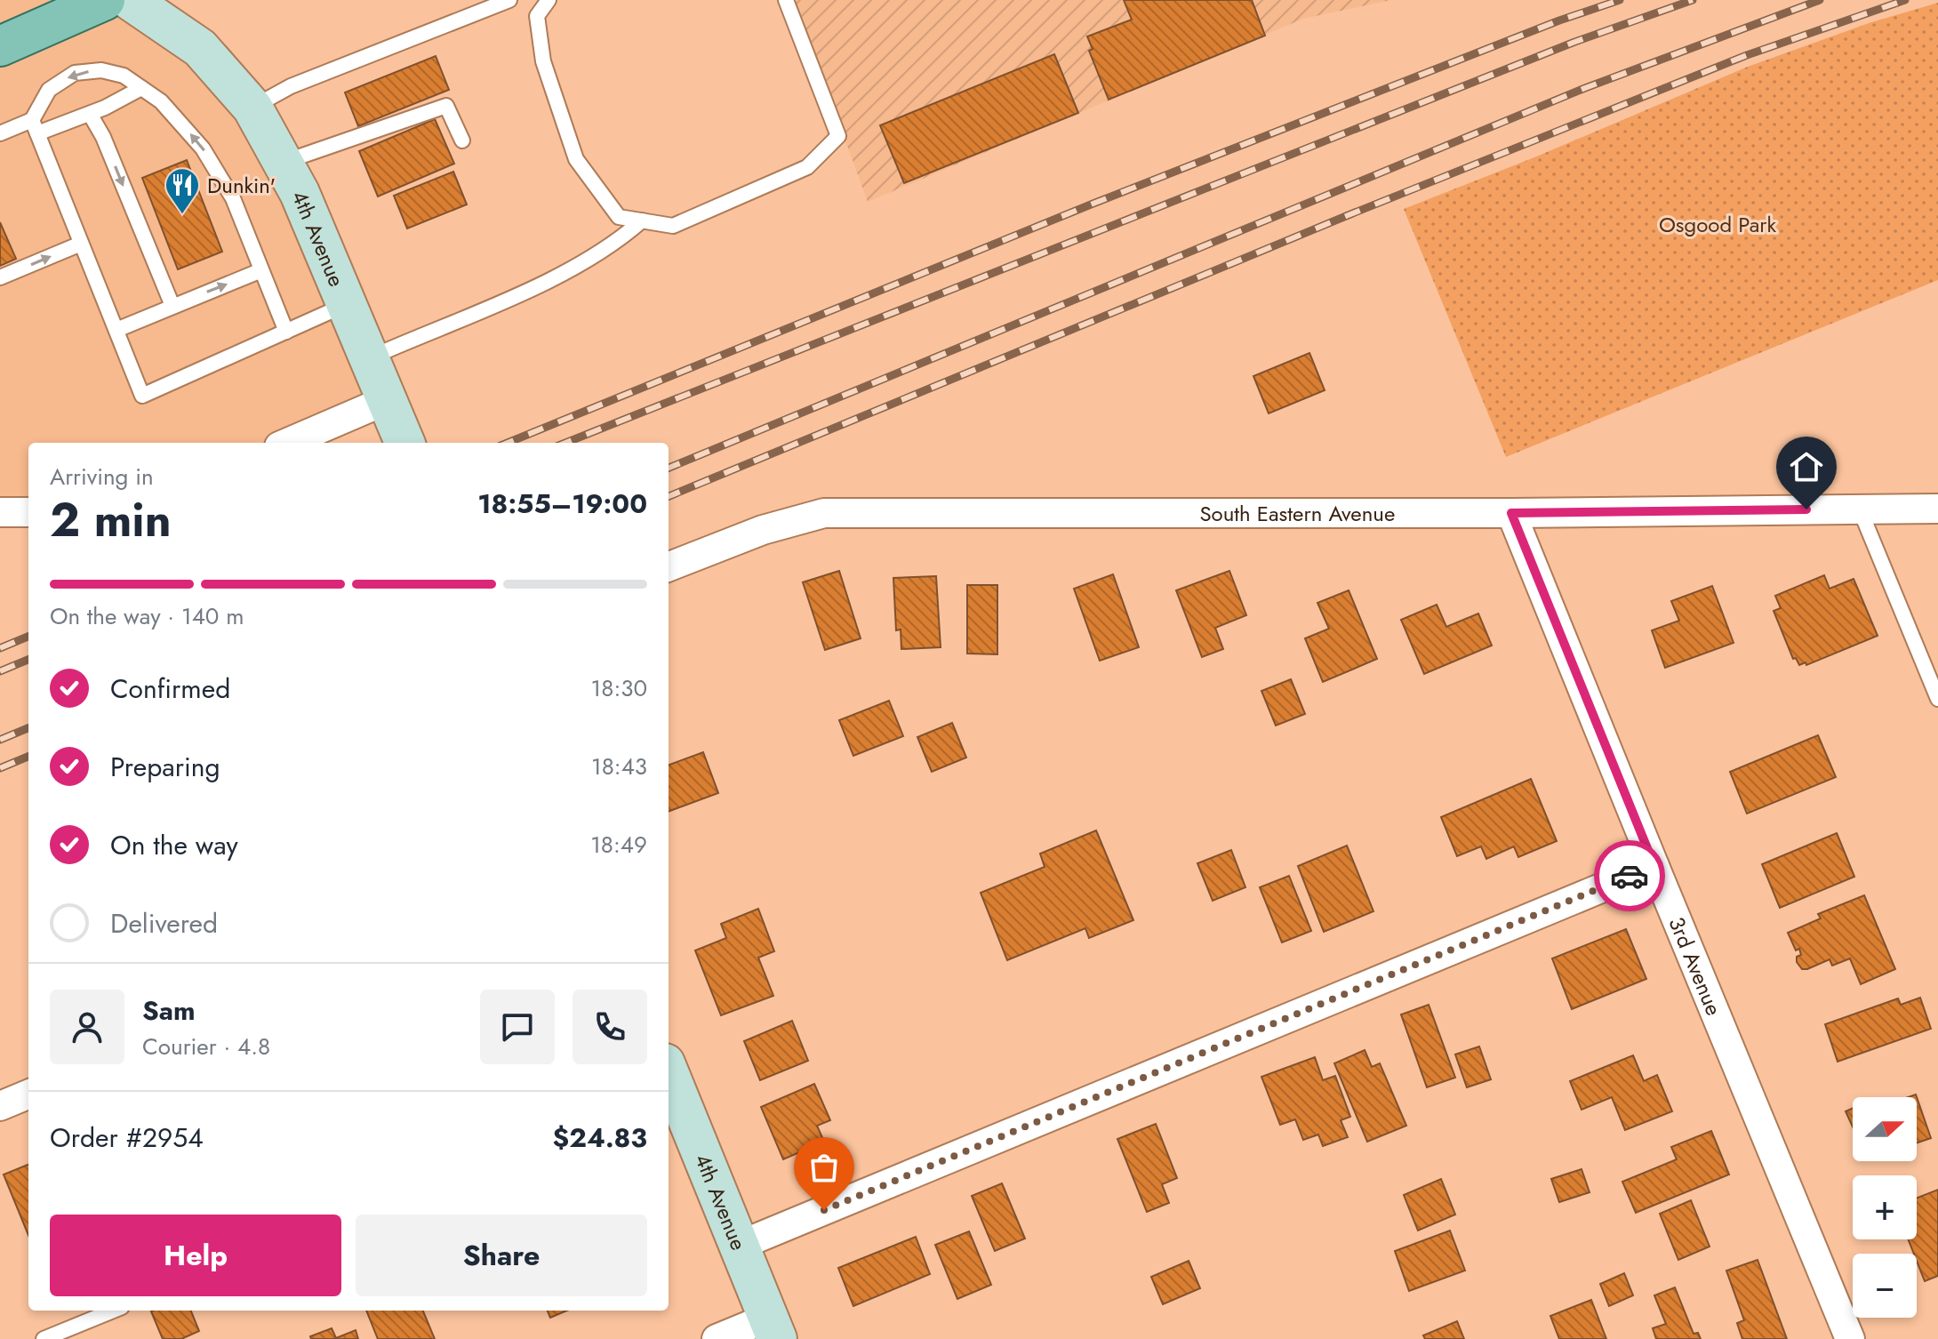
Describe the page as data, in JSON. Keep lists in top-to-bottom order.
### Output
{
  "streets": {
    "street": ["4th Avenue", "South Eastern Avenue", "3rd Avenue"]
  },
  "crossings": [
    ["South Eastern Avenue", "3rd Avenue"]
  ],
  "parks": ["Osgood Park"],
  "places": {
    "restaurant": ["Dunkin'"]
  },
  "north": "right",
  "page": {
    "heading": ["2 min", "Arriving in", "18:55–19:00"],
    "panel": [
      "Sam",
      "Courier · 4.8",
      "Order #2954",
      "$24.83"
    ],
    "bar": "On the way · 140 m",
    "list": [
      ["Confirmed", "18:30"],
      ["Preparing", "18:43"],
      ["On the way", "18:49"],
      "Delivered"
    ],
    "map_buttons": ["+", "−"],
    "buttons": ["Help", "Share"]
  }
}
